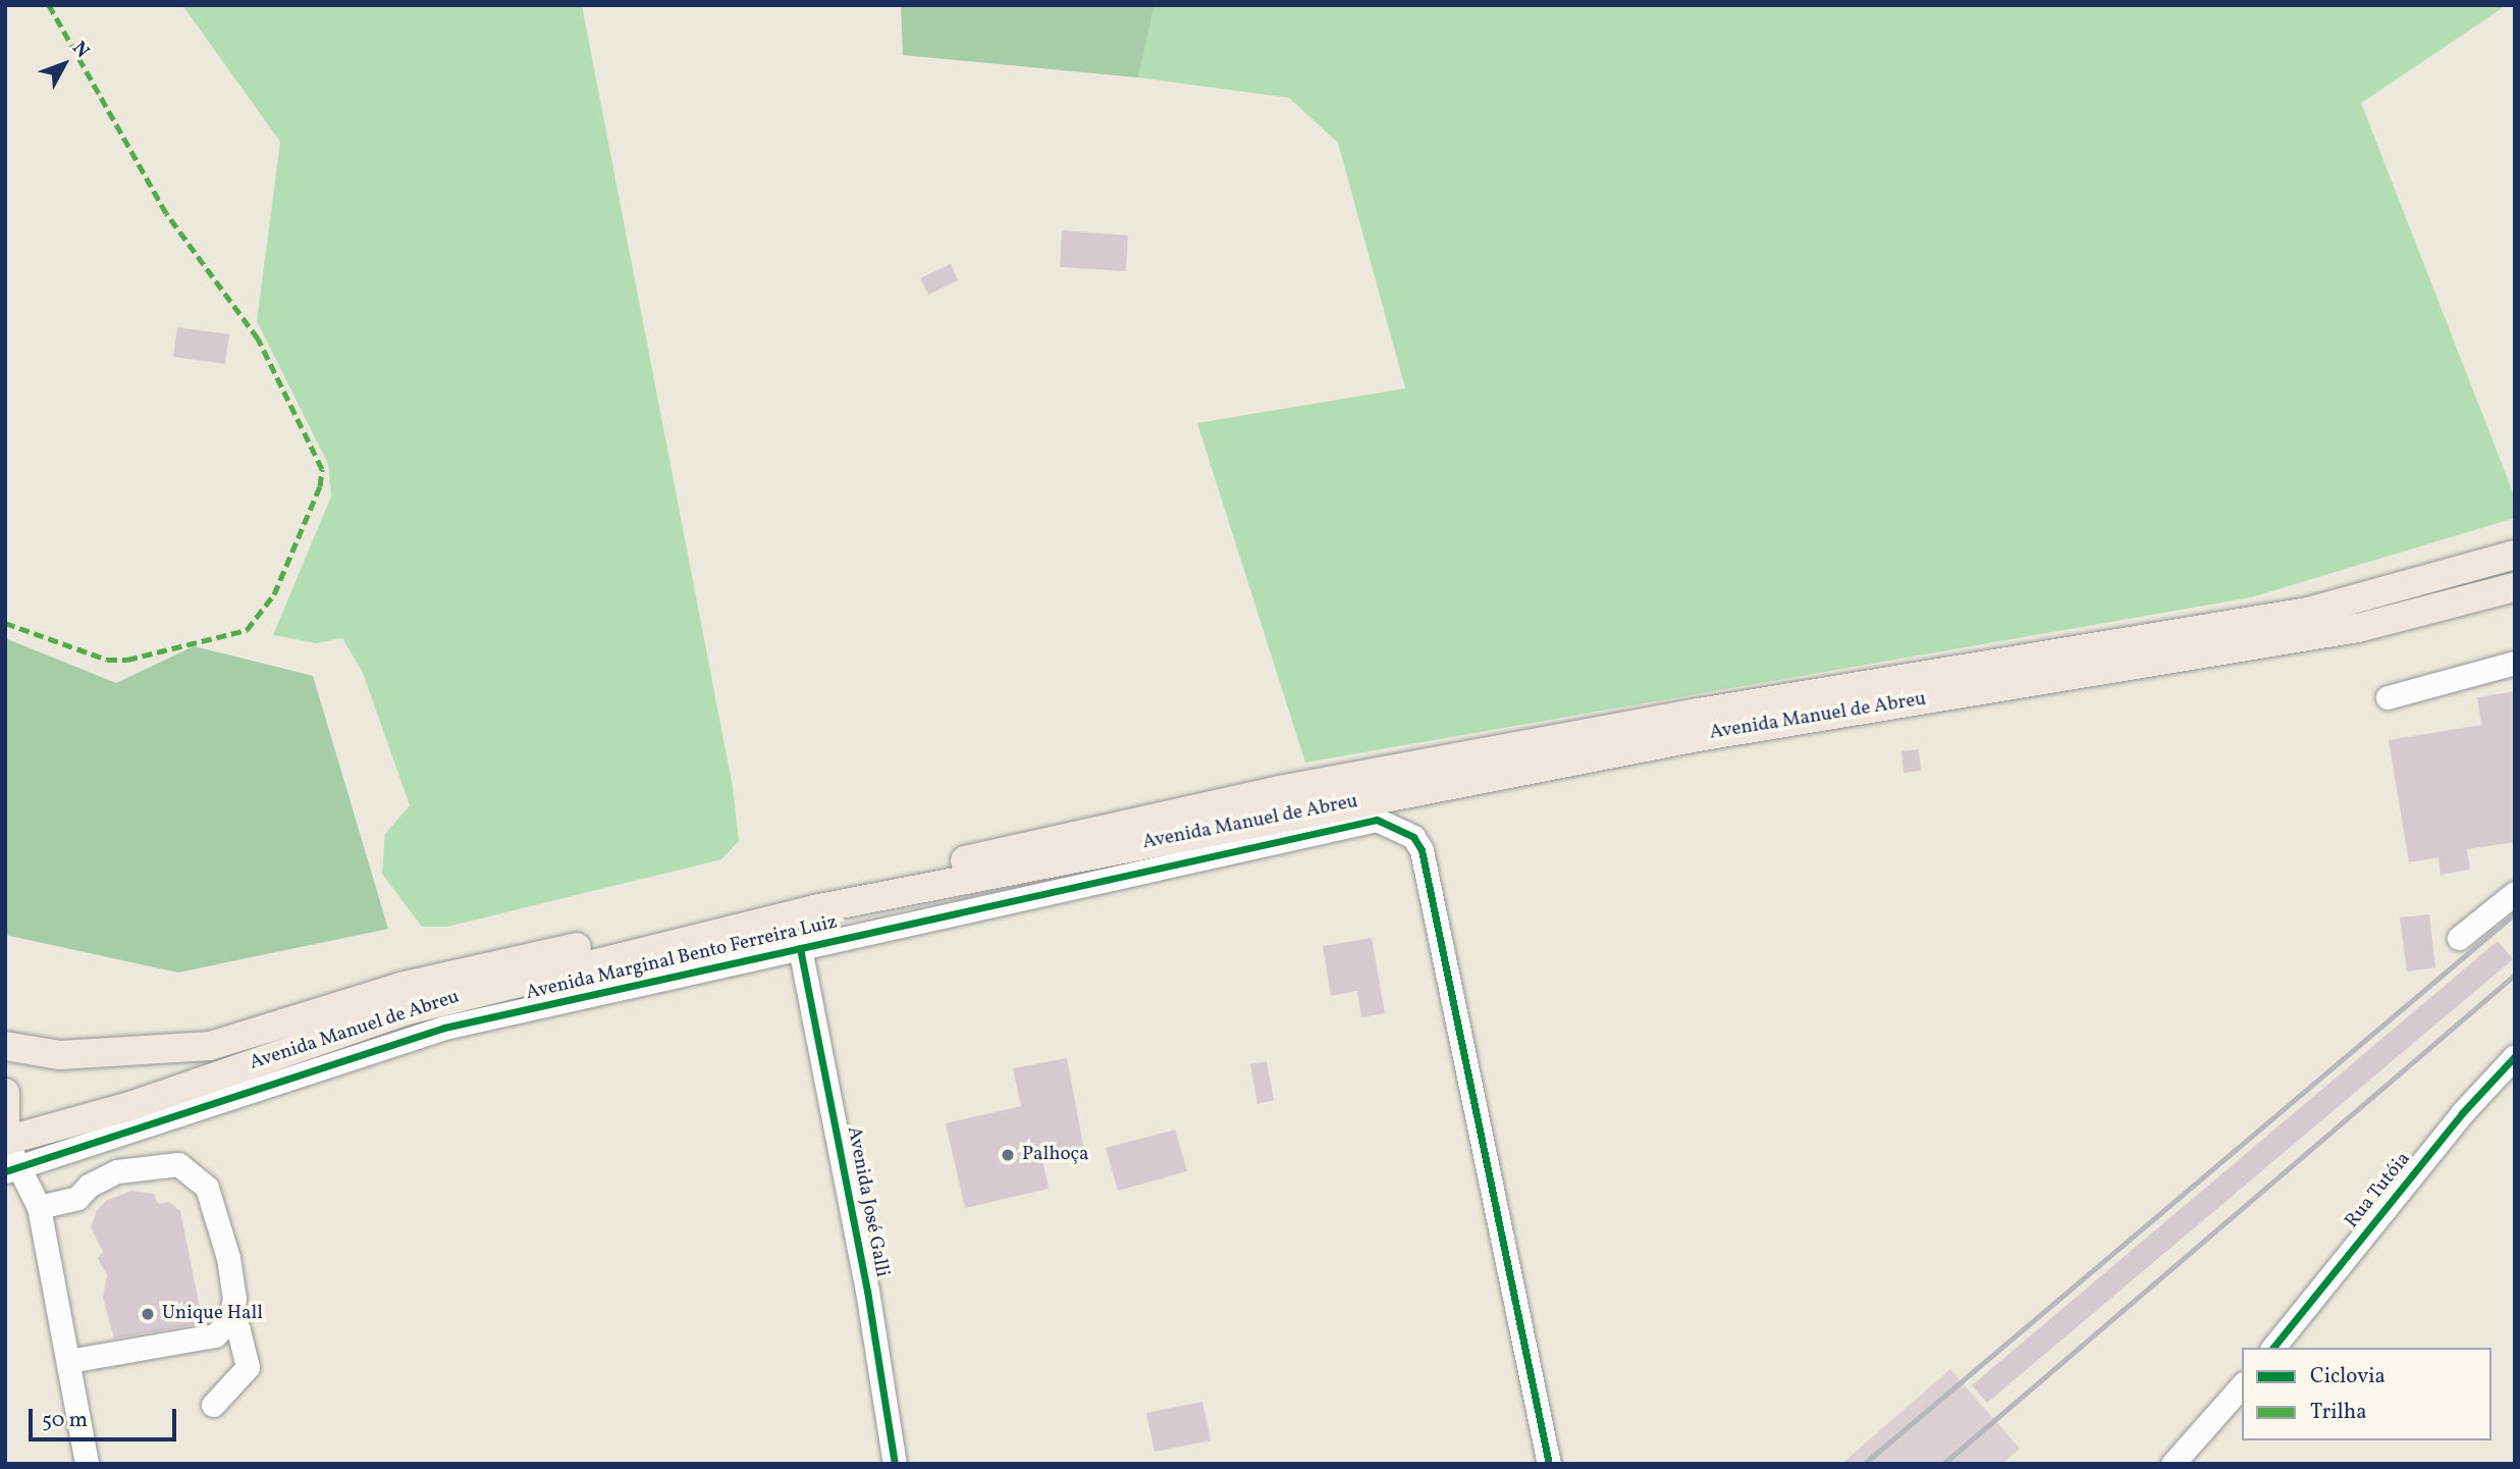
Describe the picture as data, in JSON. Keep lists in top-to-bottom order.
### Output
{
  "streets": {
    "main road": ["Avenida Manuel de Abreu"],
    "street": ["Avenida Marginal Bento Ferreira Luiz", "Rua Tutóia", "Avenida José Galli"]
  },
  "crossings": [
    ["Avenida Marginal Bento Ferreira Luiz", "Avenida José Galli"]
  ],
  "places": ["Palhoça", "Unique Hall"],
  "legend": ["Ciclovia", "Trilha"],
  "scale_bar": "50 m",
  "north": "top right"
}
